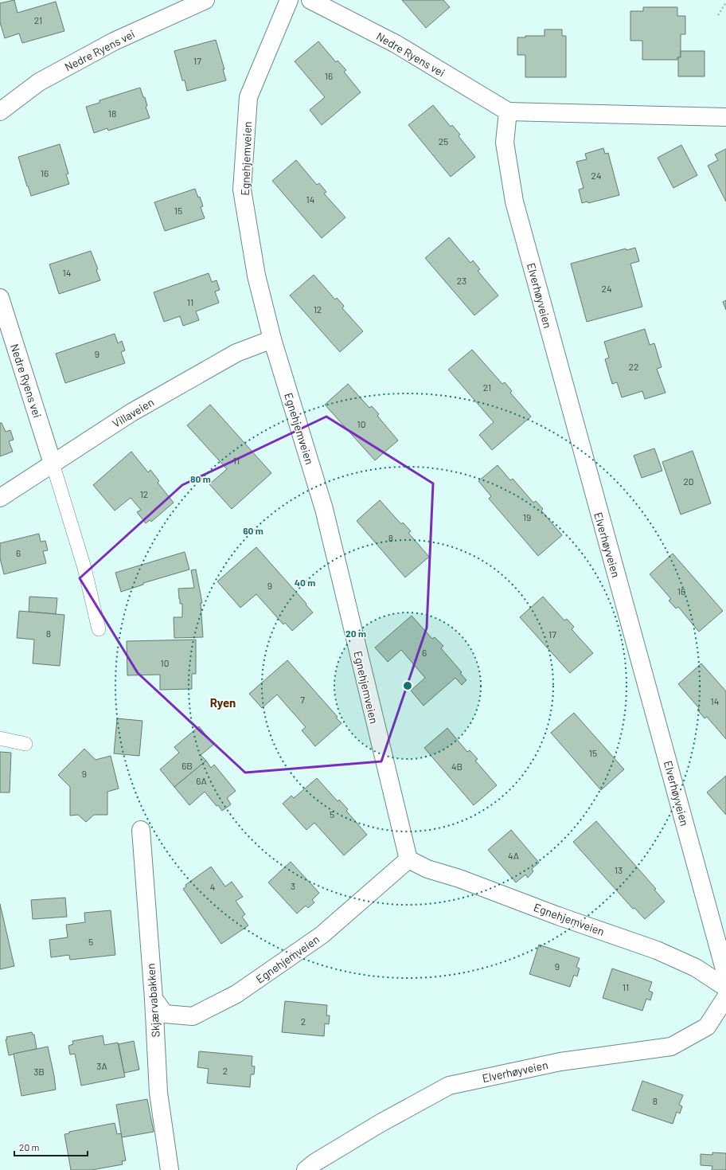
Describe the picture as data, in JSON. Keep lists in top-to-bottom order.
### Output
{
  "streets": {
    "street": [
      "Nedre Ryens vei",
      "Egnehjemveien",
      "Elverhøyveien",
      "Villaveien",
      "Skjærvabakken"
    ]
  },
  "crossings": [
    ["Nedre Ryens vei", "Elverhøyveien"],
    ["Nedre Ryens vei", "Villaveien"],
    ["Egnehjemveien", "Villaveien"],
    ["Egnehjemveien", "Skjærvabakken"]
  ],
  "districts": ["Ryen"],
  "house_numbers": [
    "21",
    "17",
    "16",
    "18",
    "25",
    "16",
    "24",
    "14",
    "15",
    "14",
    "23",
    "24",
    "11",
    "12",
    "9",
    "22",
    "21",
    "10",
    "11",
    "20",
    "12",
    "19",
    "8",
    "6",
    "9",
    "16",
    "8",
    "17",
    "6",
    "10",
    "7",
    "14",
    "15",
    "6B",
    "4B",
    "9",
    "6A",
    "5",
    "4A",
    "13",
    "3",
    "4",
    "5",
    "9",
    "11",
    "2",
    "3A",
    "2",
    "3B",
    "8"
  ],
  "scale_bar": "20 m",
  "rings": [
    "80 m",
    "60 m",
    "40 m",
    "20 m"
  ]
}
